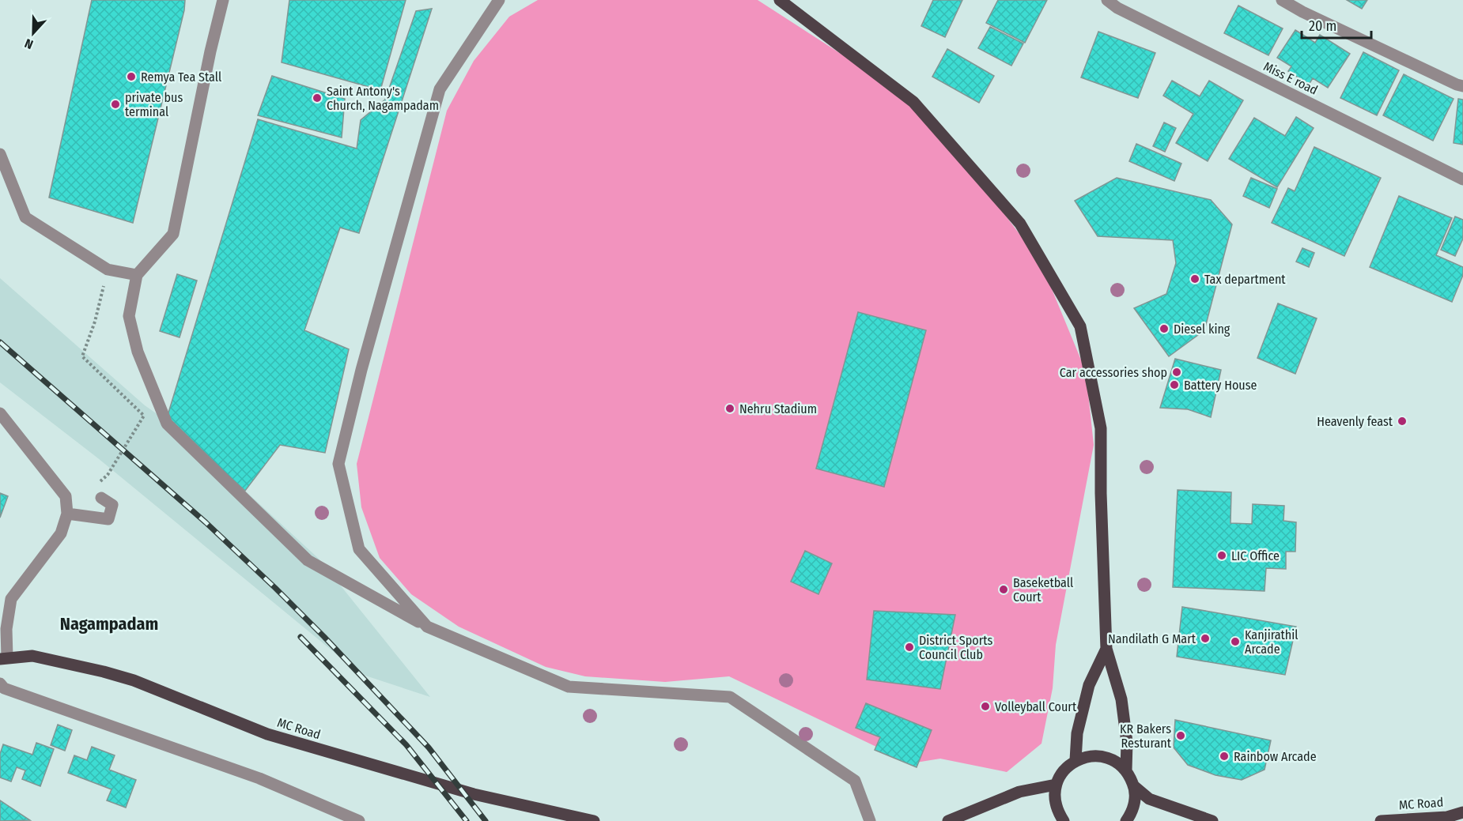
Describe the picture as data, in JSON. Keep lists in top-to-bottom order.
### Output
{
  "streets": {
    "main road": ["MC Road"],
    "street": ["Miss E road"]
  },
  "districts": ["Nagampadam"],
  "places": [
    "Remya Tea Stall",
    "Saint Antony's Church, Nagampadam",
    "private bus terminal",
    "Tax department",
    "Diesel king",
    "Car accessories shop",
    "Battery House",
    "Nehru Stadium",
    "Heavenly feast",
    "LIC Office",
    "Baseketball Court",
    "Nandilath G Mart",
    "Kanjirathil Arcade",
    "District Sports Council Club",
    "Volleyball Court",
    "KR Bakers Resturant",
    "Rainbow Arcade"
  ],
  "scale_bar": "20 m",
  "north": "bottom"
}
